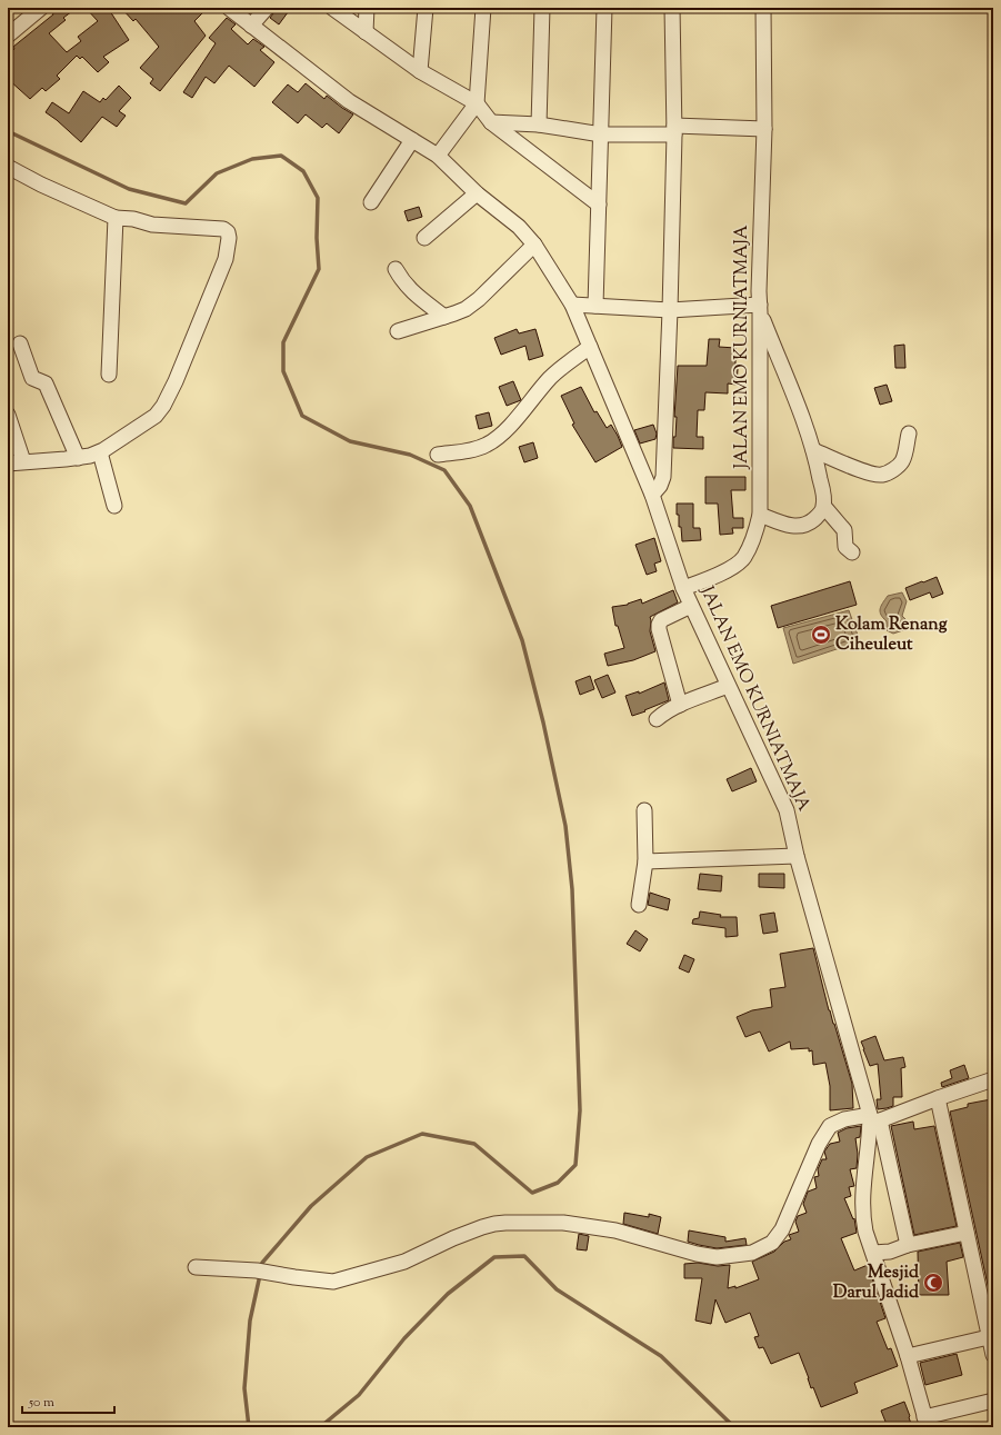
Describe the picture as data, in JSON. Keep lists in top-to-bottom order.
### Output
{
  "streets": {
    "street": ["JALAN EMO KURNIATMAJA"]
  },
  "places": {
    "sports": ["Kolam Renang Ciheuleut"],
    "mosque": ["Mesjid Darul Jadid"]
  },
  "scale_bar": "50 m"
}
